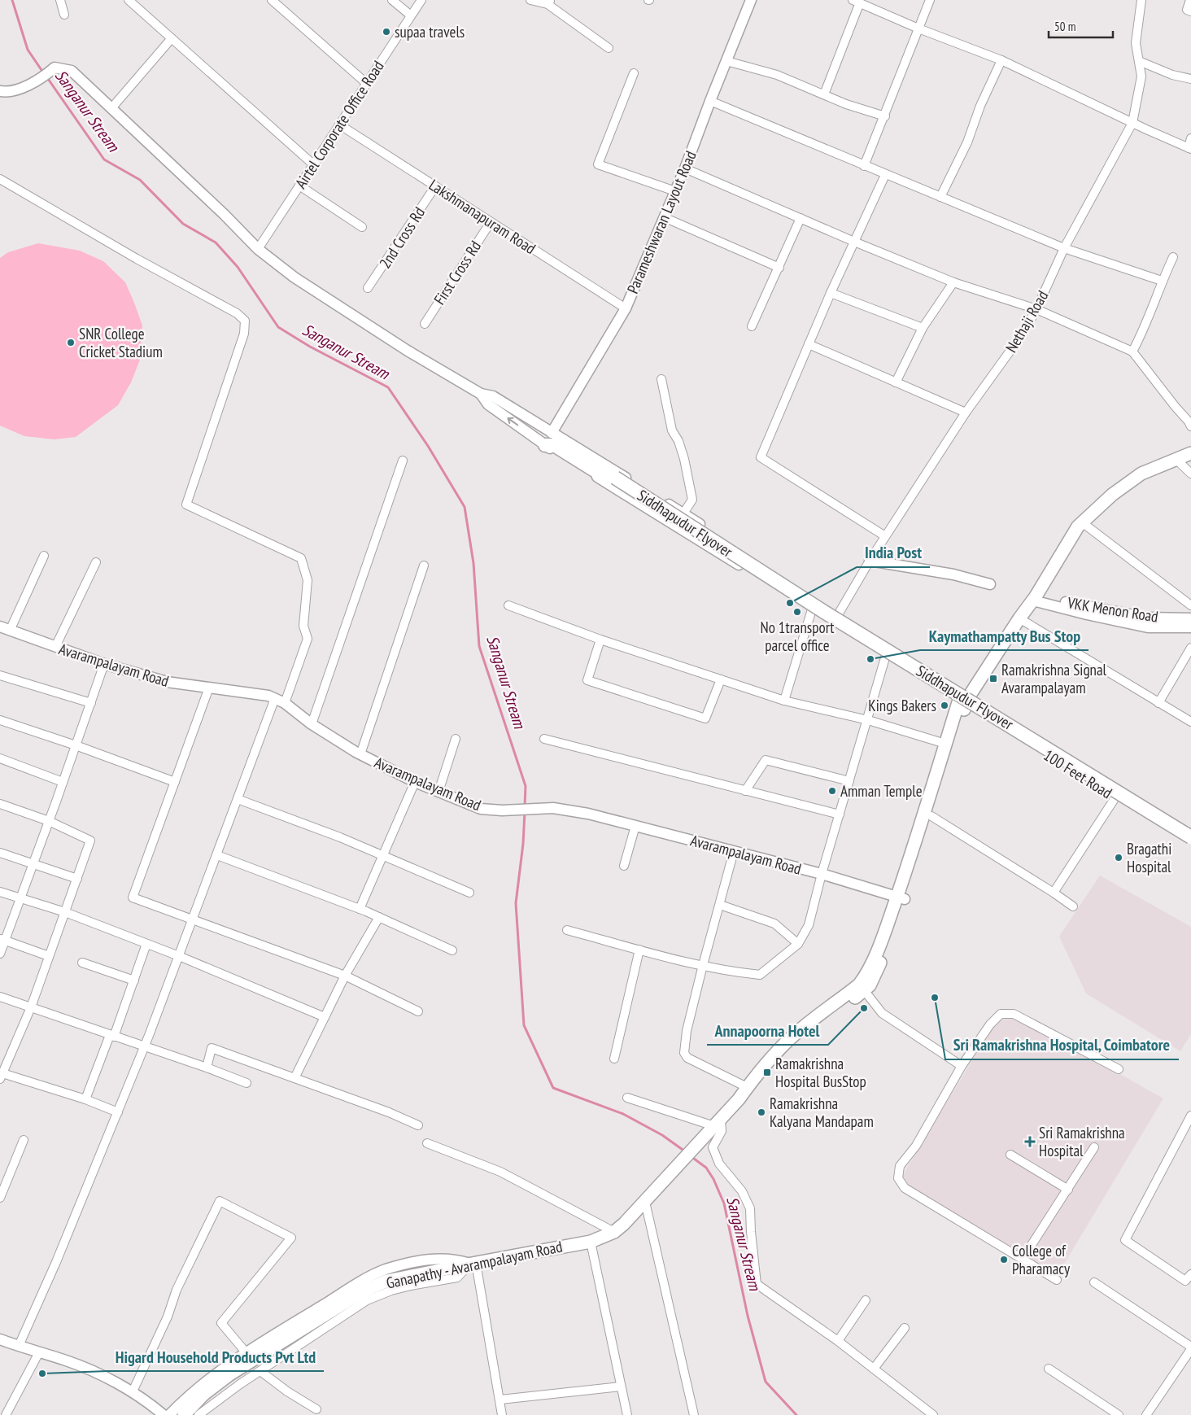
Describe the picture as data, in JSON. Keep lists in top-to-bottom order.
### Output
{
  "streets": {
    "main road": ["Siddhapudur Flyover", "100 Feet Road", "Ganapathy - Avarampalayam Road"],
    "street": [
      "Airtel Corporate Office Road",
      "Lakshmanapuram Road",
      "Parameshwaran Layout Road",
      "2nd Cross Rd",
      "First Cross Rd",
      "Nethaji Road",
      "VKK Menon Road",
      "Avarampalayam Road"
    ]
  },
  "crossings": [
    ["Airtel Corporate Office Road", "Lakshmanapuram Road"],
    ["Lakshmanapuram Road", "Parameshwaran Layout Road"],
    ["Lakshmanapuram Road", "2nd Cross Rd"],
    ["Lakshmanapuram Road", "First Cross Rd"],
    ["Parameshwaran Layout Road", "Siddhapudur Flyover"]
  ],
  "water": ["Sanganur Stream"],
  "places": {
    "other": [
      "supaa travels",
      "SNR College Cricket Stadium",
      "India Post",
      "No 1transport parcel office",
      "Kaymathampatty Bus Stop",
      "Kings Bakers",
      "Amman Temple",
      "Bragathi Hospital",
      "Sri Ramakrishna Hospital, Coimbatore",
      "Annapoorna Hotel",
      "Ramakrishna Kalyana Mandapam",
      "College of Pharamacy",
      "Higard Household Products Pvt Ltd"
    ],
    "transit": ["Ramakrishna Signal Avarampalayam", "Ramakrishna Hospital BusStop"],
    "health": ["Sri Ramakrishna Hospital"]
  },
  "scale_bar": "50 m"
}
